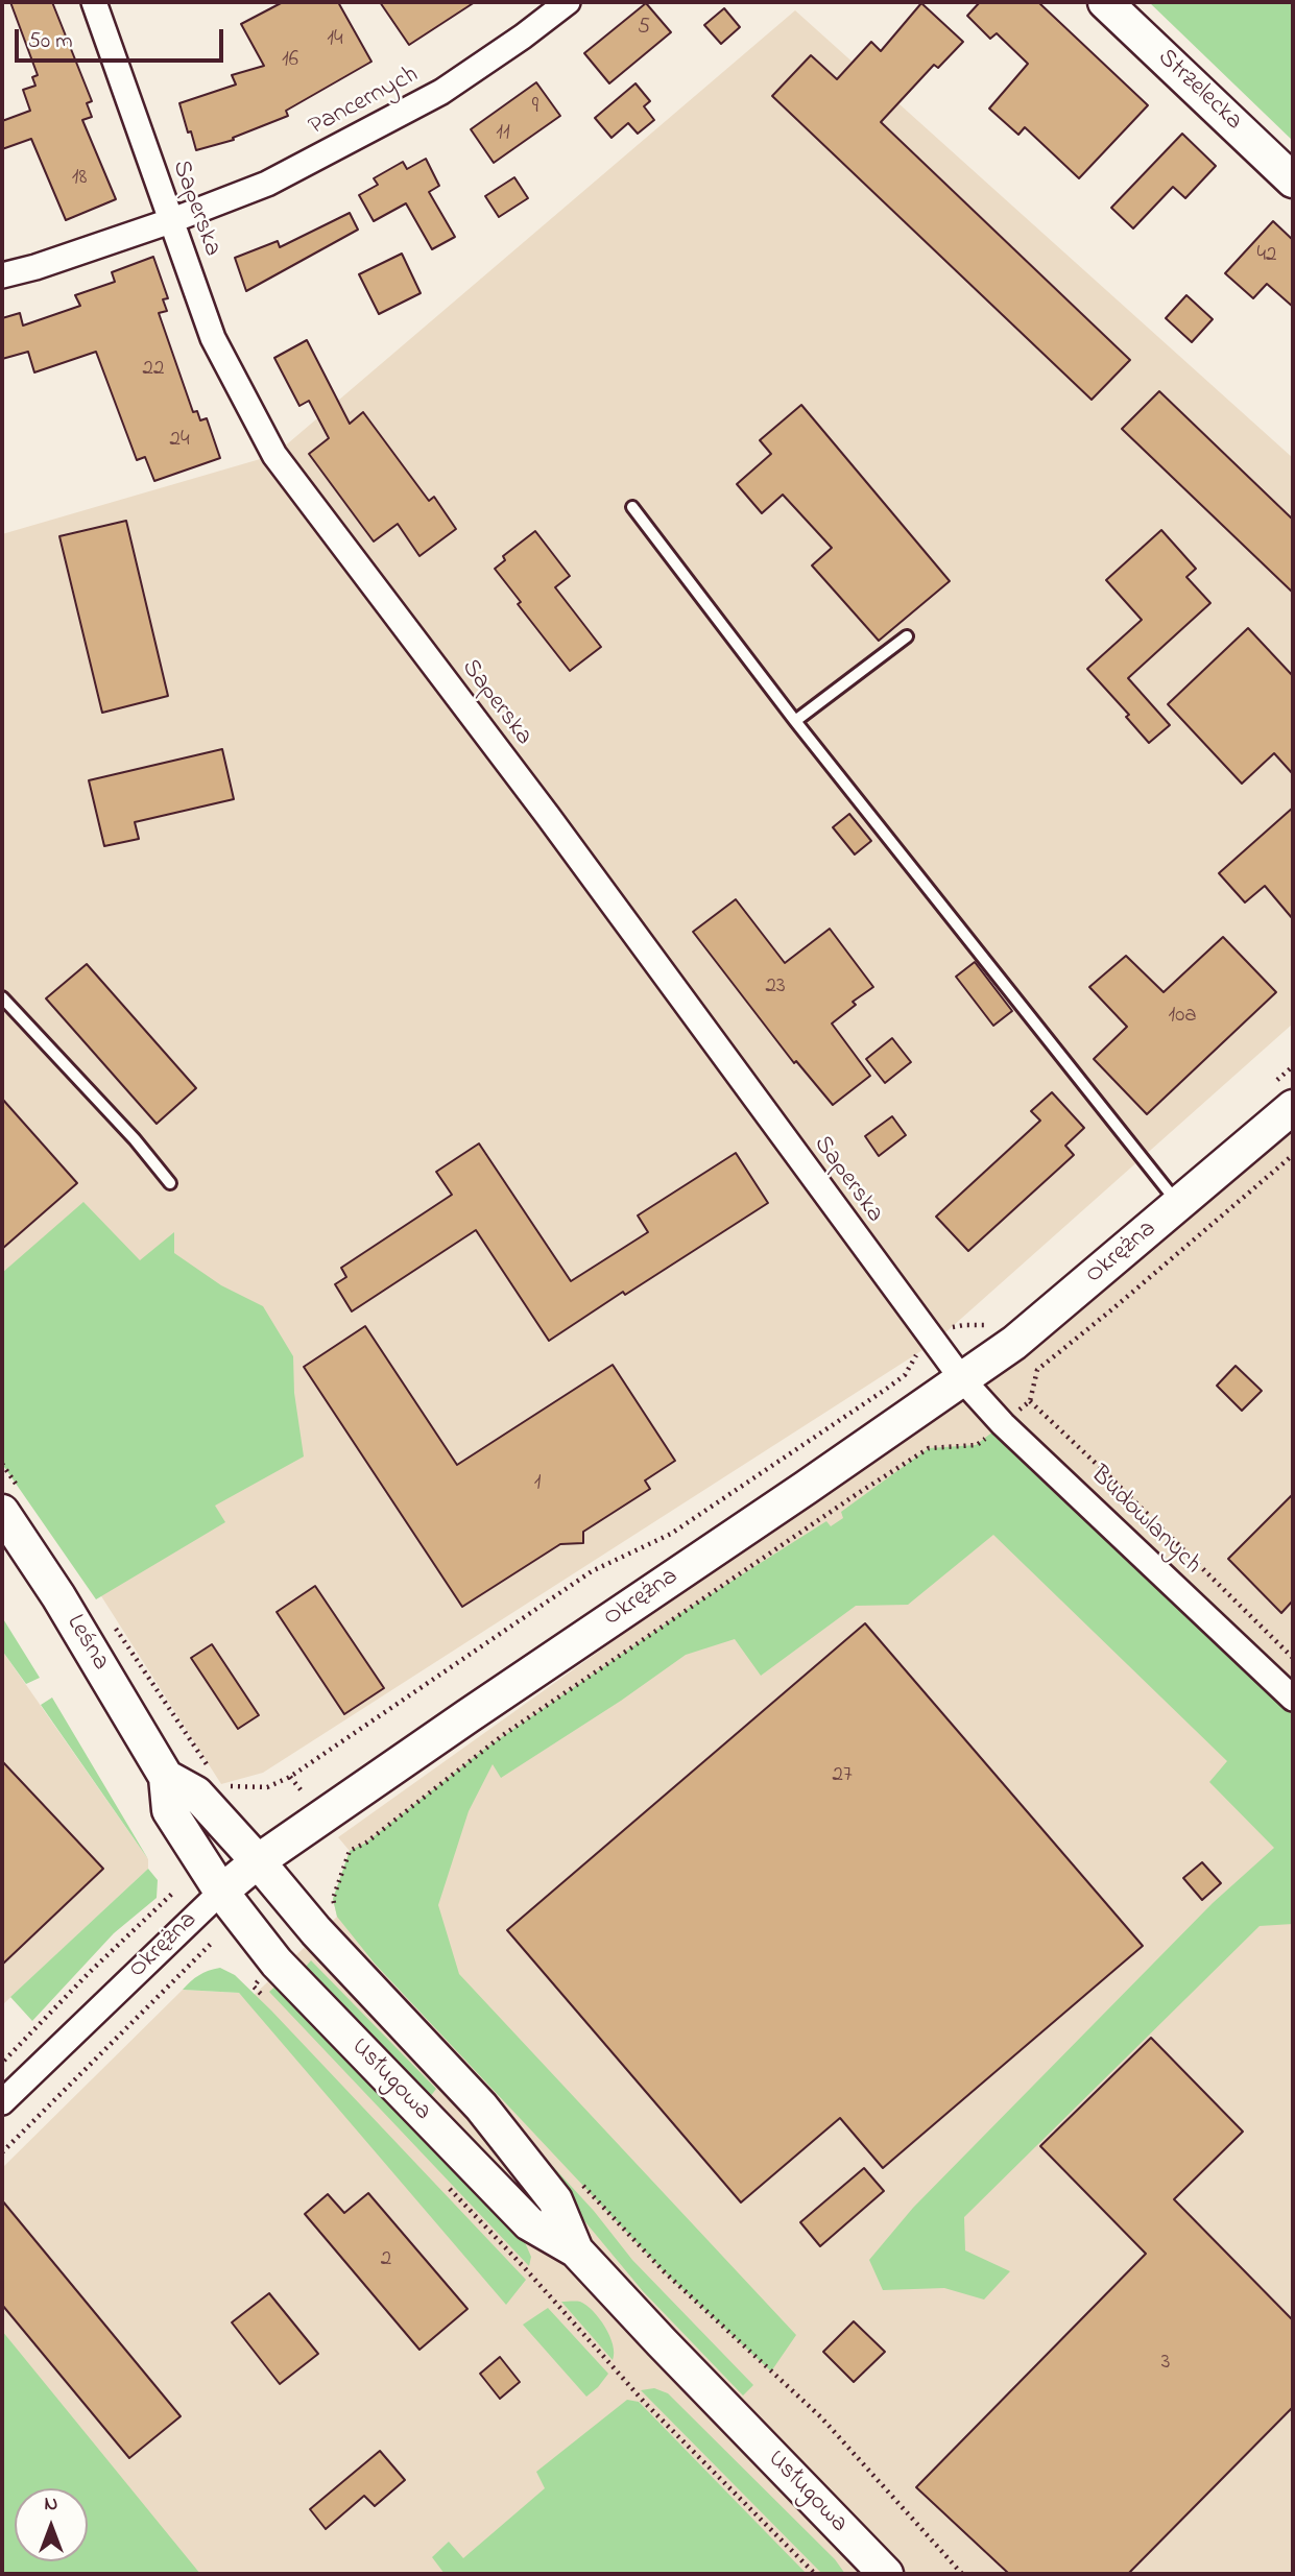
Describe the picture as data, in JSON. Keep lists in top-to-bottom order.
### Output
{
  "streets": {
    "street": [
      "Strzelecka",
      "Pancernych",
      "Saperska",
      "Okrężna",
      "Budowlanych",
      "Leśna",
      "Usługowa"
    ]
  },
  "crossings": [
    ["Pancernych", "Saperska"],
    ["Saperska", "Okrężna"],
    ["Saperska", "Budowlanych"],
    ["Okrężna", "Budowlanych"],
    ["Okrężna", "Leśna"],
    ["Okrężna", "Usługowa"],
    ["Leśna", "Usługowa"]
  ],
  "house_numbers": [
    "5",
    "14",
    "16",
    "9",
    "11",
    "18",
    "42",
    "22",
    "24",
    "23",
    "10a",
    "1",
    "27",
    "2",
    "3"
  ],
  "scale_bar": "50 m",
  "north": "top"
}
